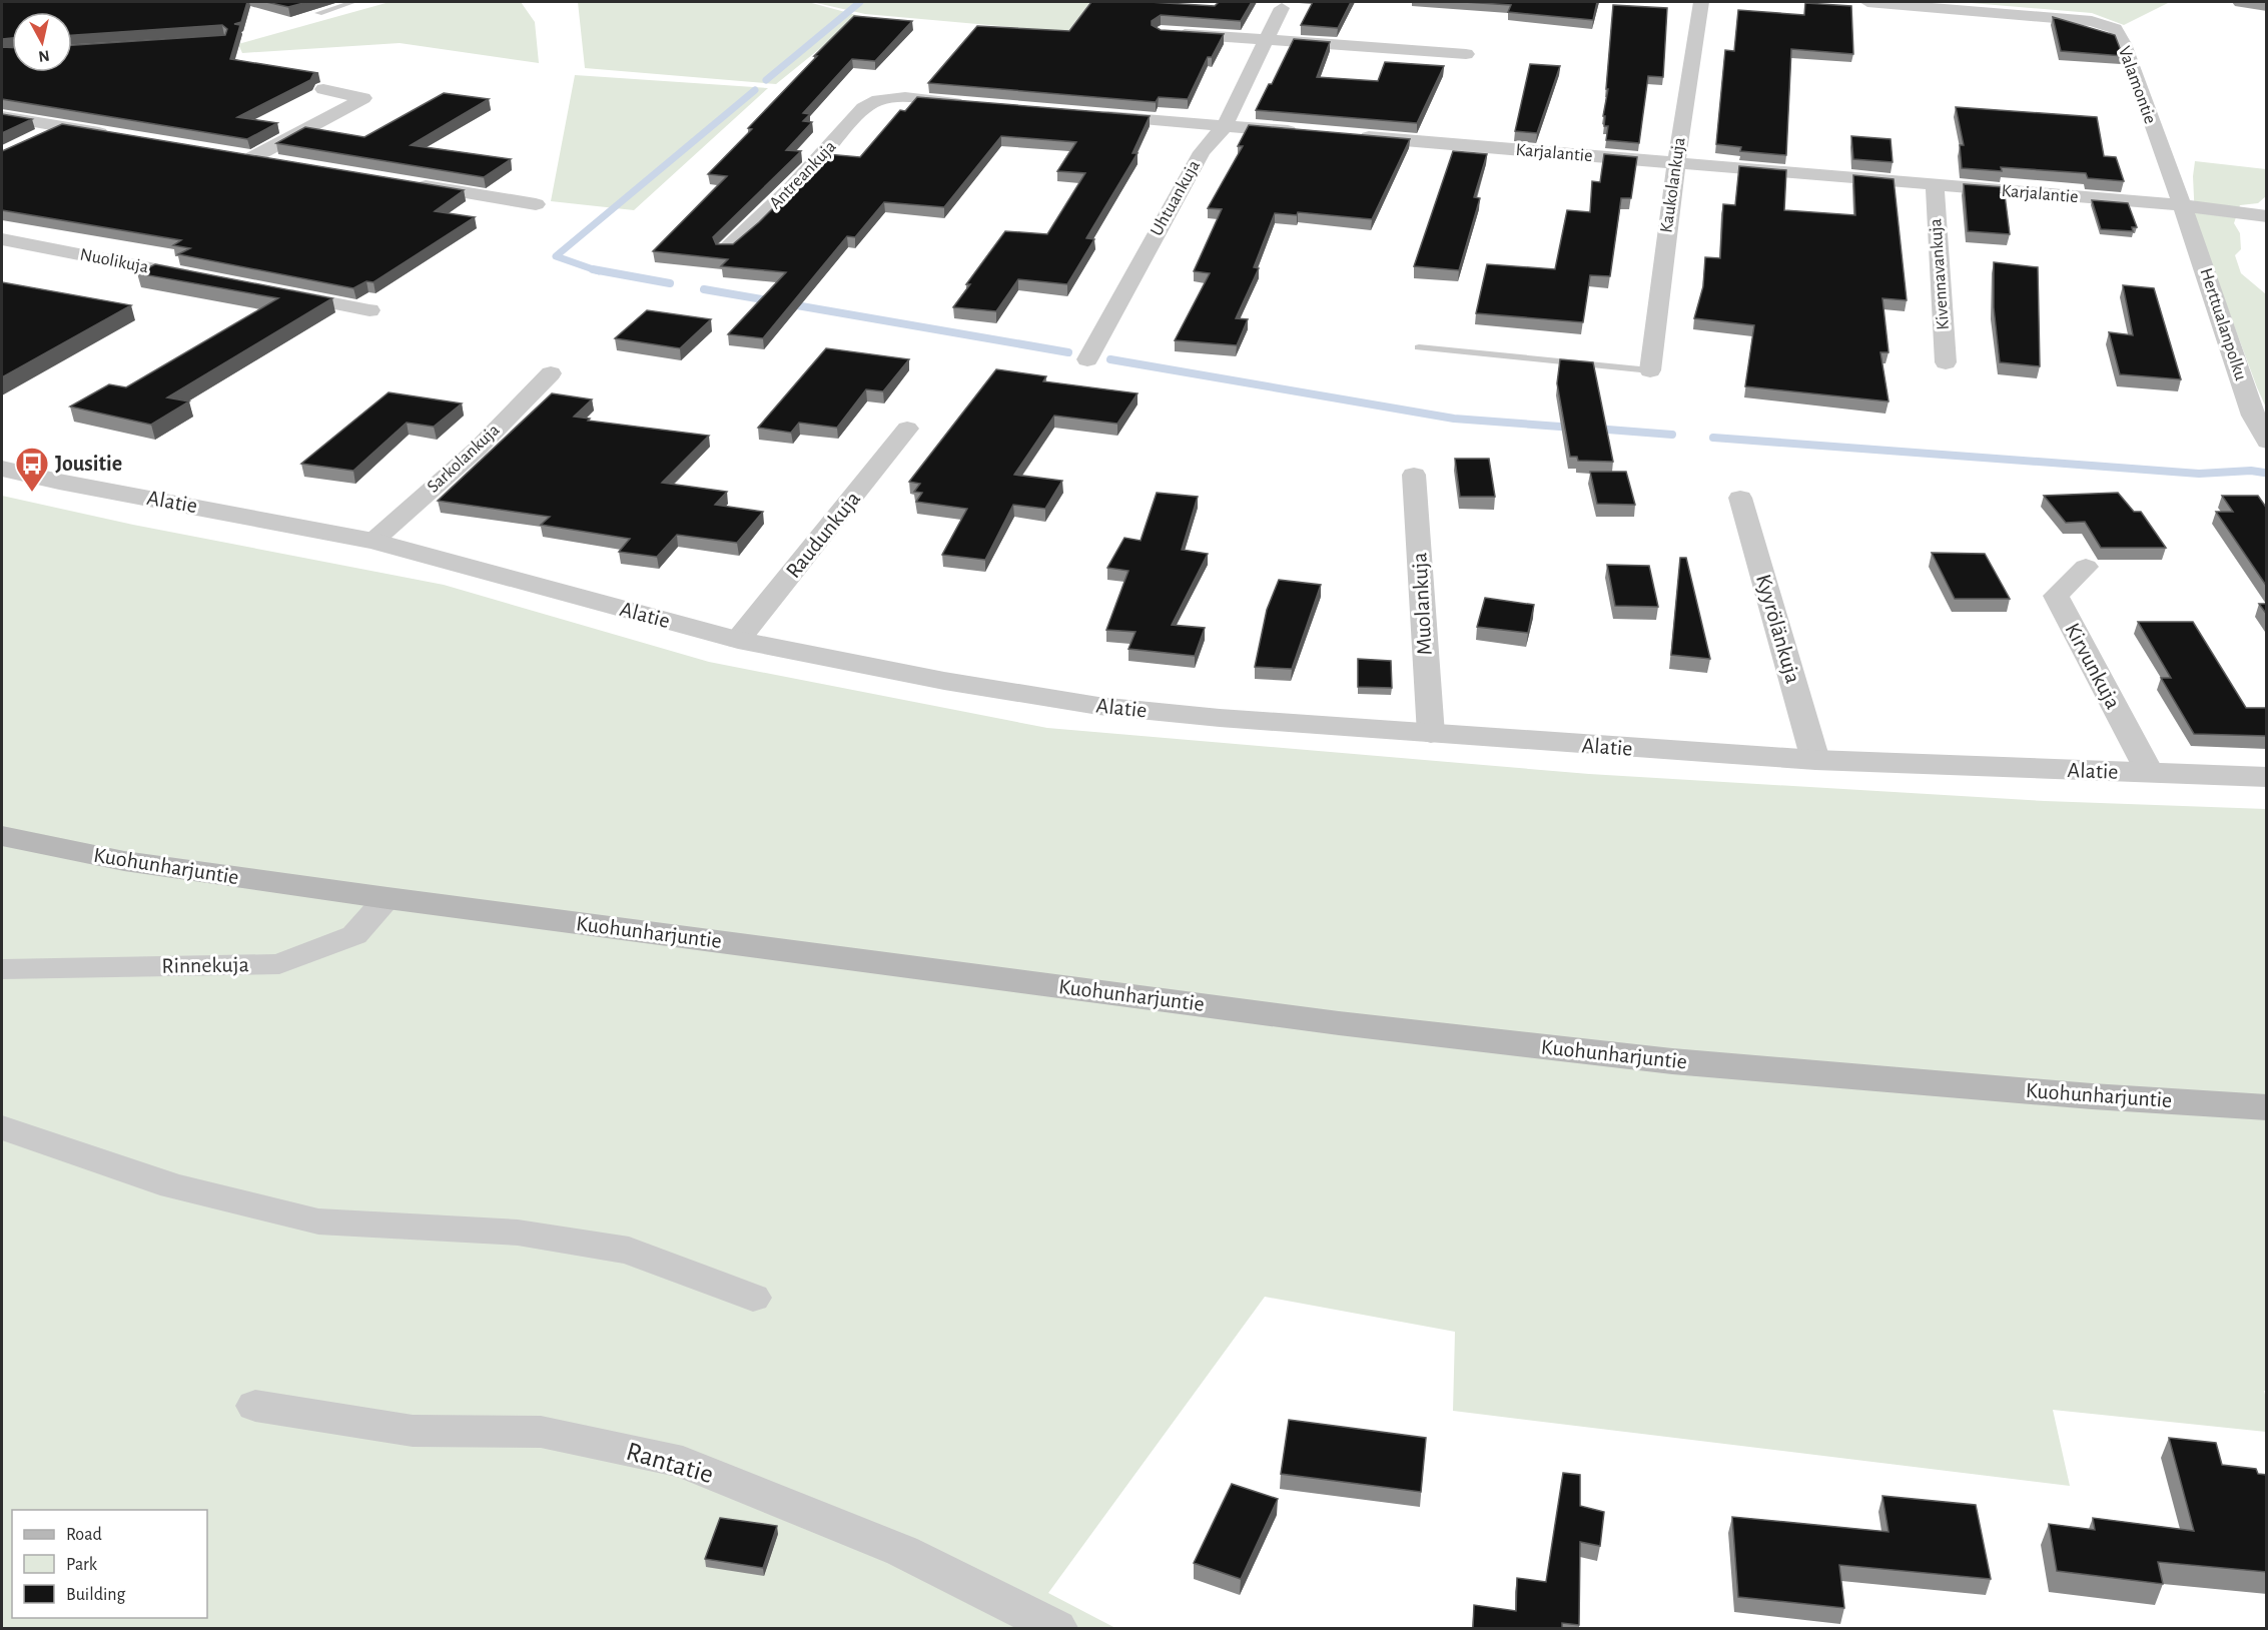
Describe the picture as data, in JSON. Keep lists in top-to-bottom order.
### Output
{
  "streets": {
    "main road": ["Kuohunharjuntie"],
    "street": [
      "Valamontie",
      "Karjalantie",
      "Antreankuja",
      "Kaukolankuja",
      "Uhtuankuja",
      "Nuolikuja",
      "Kivennavankuja",
      "Herttualanpolku",
      "Sarkolankuja",
      "Alatie",
      "Raudunkuja",
      "Muolankuja",
      "Kyyrölänkuja",
      "Kirvunkuja",
      "Rinnekuja",
      "Rantatie"
    ]
  },
  "crossings": [
    ["Valamontie", "Karjalantie"],
    ["Valamontie", "Herttualanpolku"],
    ["Karjalantie", "Kaukolankuja"],
    ["Karjalantie", "Kivennavankuja"],
    ["Karjalantie", "Herttualanpolku"],
    ["Sarkolankuja", "Alatie"],
    ["Alatie", "Raudunkuja"],
    ["Alatie", "Muolankuja"],
    ["Alatie", "Kyyrölänkuja"],
    ["Alatie", "Kirvunkuja"],
    ["Kuohunharjuntie", "Rinnekuja"]
  ],
  "places": {
    "bus stop": ["Jousitie"]
  },
  "legend": ["Road", "Park", "Building"],
  "north": "bottom"
}
